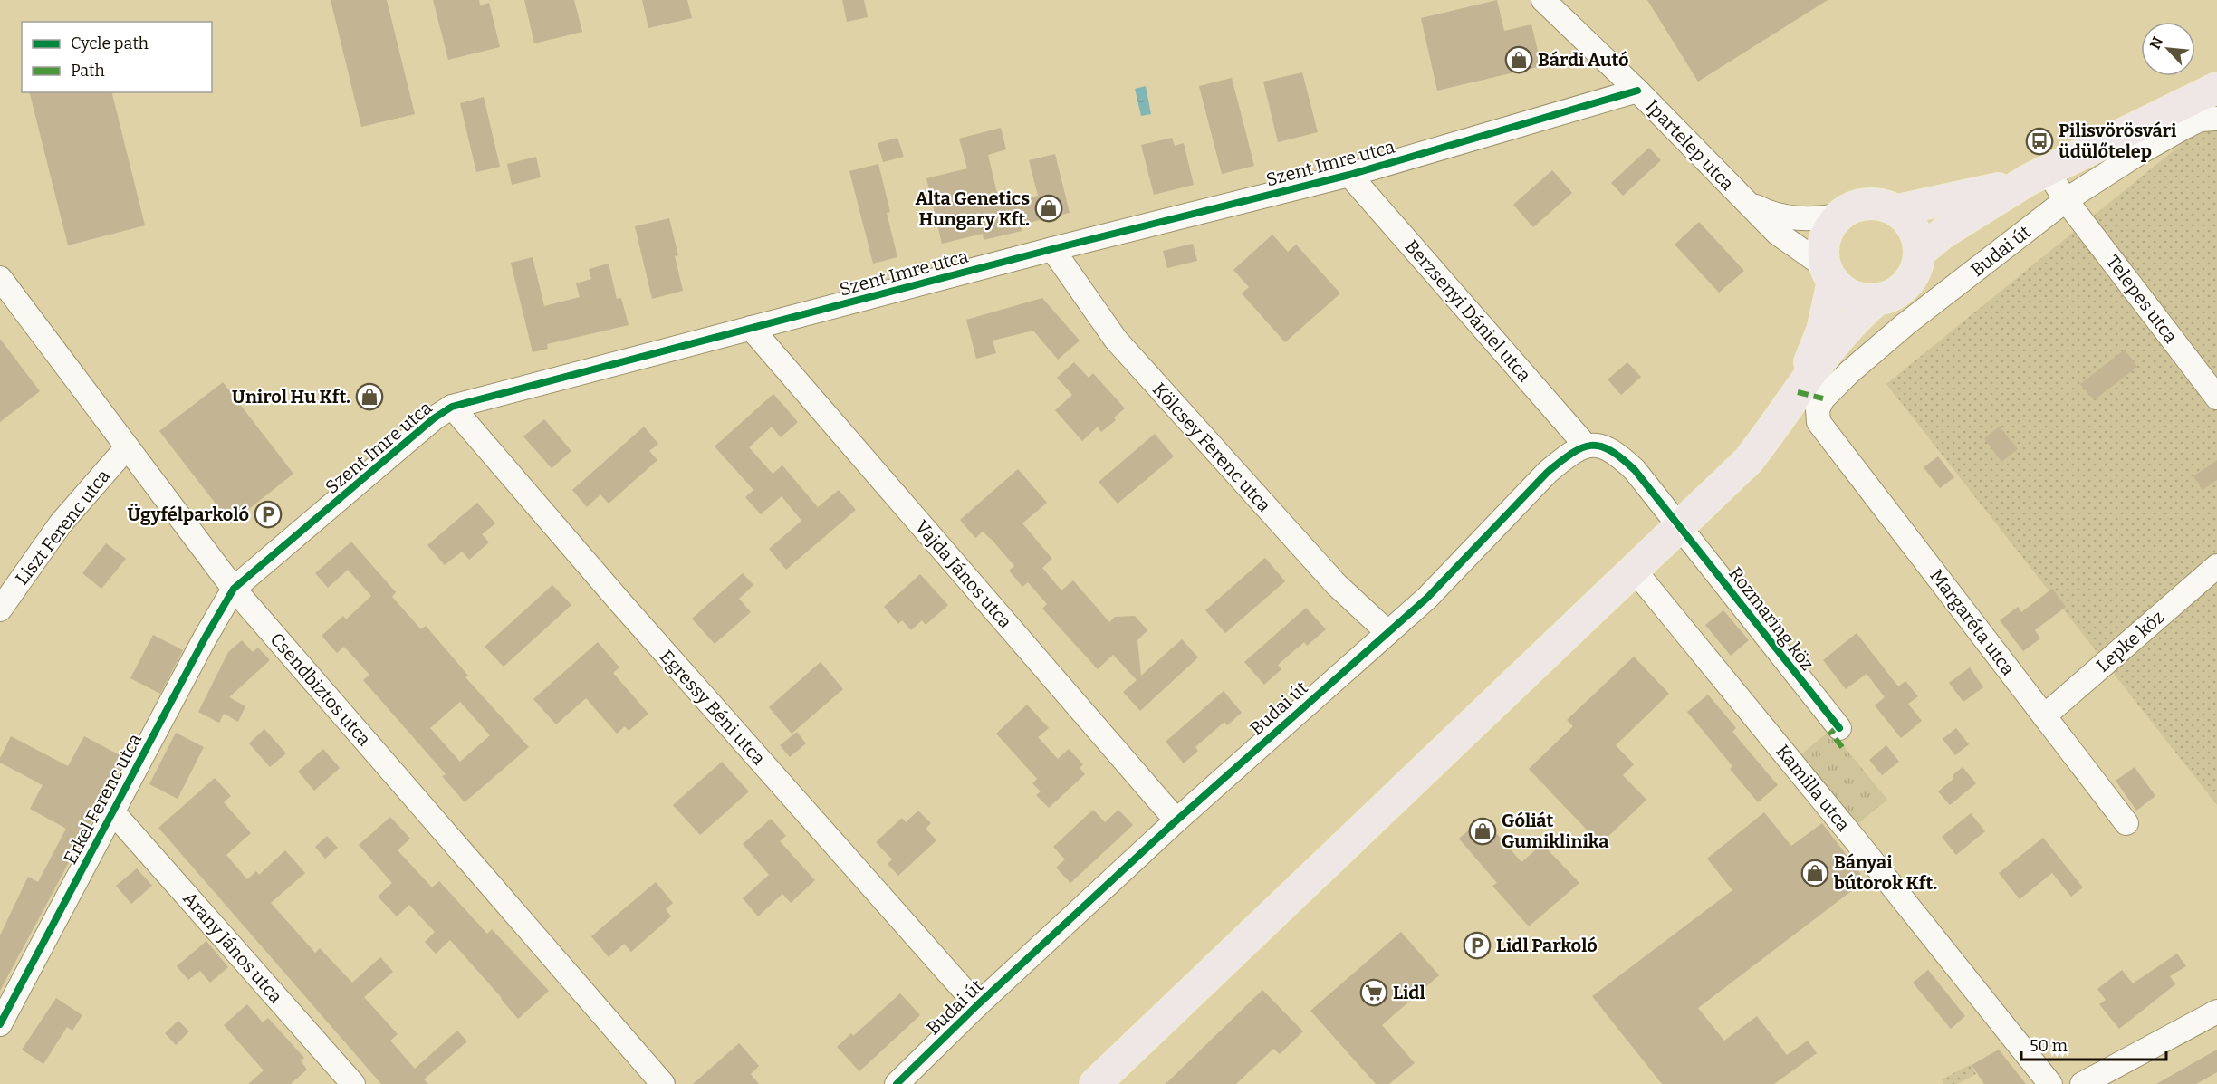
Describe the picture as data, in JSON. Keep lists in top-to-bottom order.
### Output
{
  "streets": {
    "street": [
      "Ipartelep utca",
      "Szent Imre utca",
      "Budai út",
      "Telepes utca",
      "Berzsenyi Dániel utca",
      "Kölcsey Ferenc utca",
      "Liszt Ferenc utca",
      "Vajda János utca",
      "Rozmaring köz",
      "Margaréta utca",
      "Lepke köz",
      "Csendbiztos utca",
      "Egressy Béni utca",
      "Kamilla utca",
      "Erkel Ferenc utca",
      "Arany János utca"
    ]
  },
  "crossings": [
    ["Ipartelep utca", "Szent Imre utca"],
    ["Szent Imre utca", "Berzsenyi Dániel utca"],
    ["Szent Imre utca", "Kölcsey Ferenc utca"],
    ["Szent Imre utca", "Vajda János utca"],
    ["Szent Imre utca", "Csendbiztos utca"],
    ["Szent Imre utca", "Egressy Béni utca"],
    ["Szent Imre utca", "Erkel Ferenc utca"],
    ["Budai út", "Telepes utca"],
    ["Budai út", "Berzsenyi Dániel utca"],
    ["Budai út", "Kölcsey Ferenc utca"],
    ["Budai út", "Vajda János utca"],
    ["Budai út", "Margaréta utca"],
    ["Budai út", "Egressy Béni utca"],
    ["Liszt Ferenc utca", "Csendbiztos utca"],
    ["Margaréta utca", "Lepke köz"],
    ["Csendbiztos utca", "Erkel Ferenc utca"],
    ["Erkel Ferenc utca", "Arany János utca"]
  ],
  "places": {
    "shop": [
      "Bárdi Autó",
      "Alta Genetics Hungary Kft.",
      "Unirol Hu Kft.",
      "Góliát Gumiklinika",
      "Bányai bútorok Kft."
    ],
    "bus stop": ["Pilisvörösvári üdülőtelep"],
    "parking": ["Ügyfélparkoló", "Lidl Parkoló"],
    "supermarket": ["Lidl"]
  },
  "legend": ["Cycle path", "Path"],
  "scale_bar": "50 m",
  "north": "top left"
}
